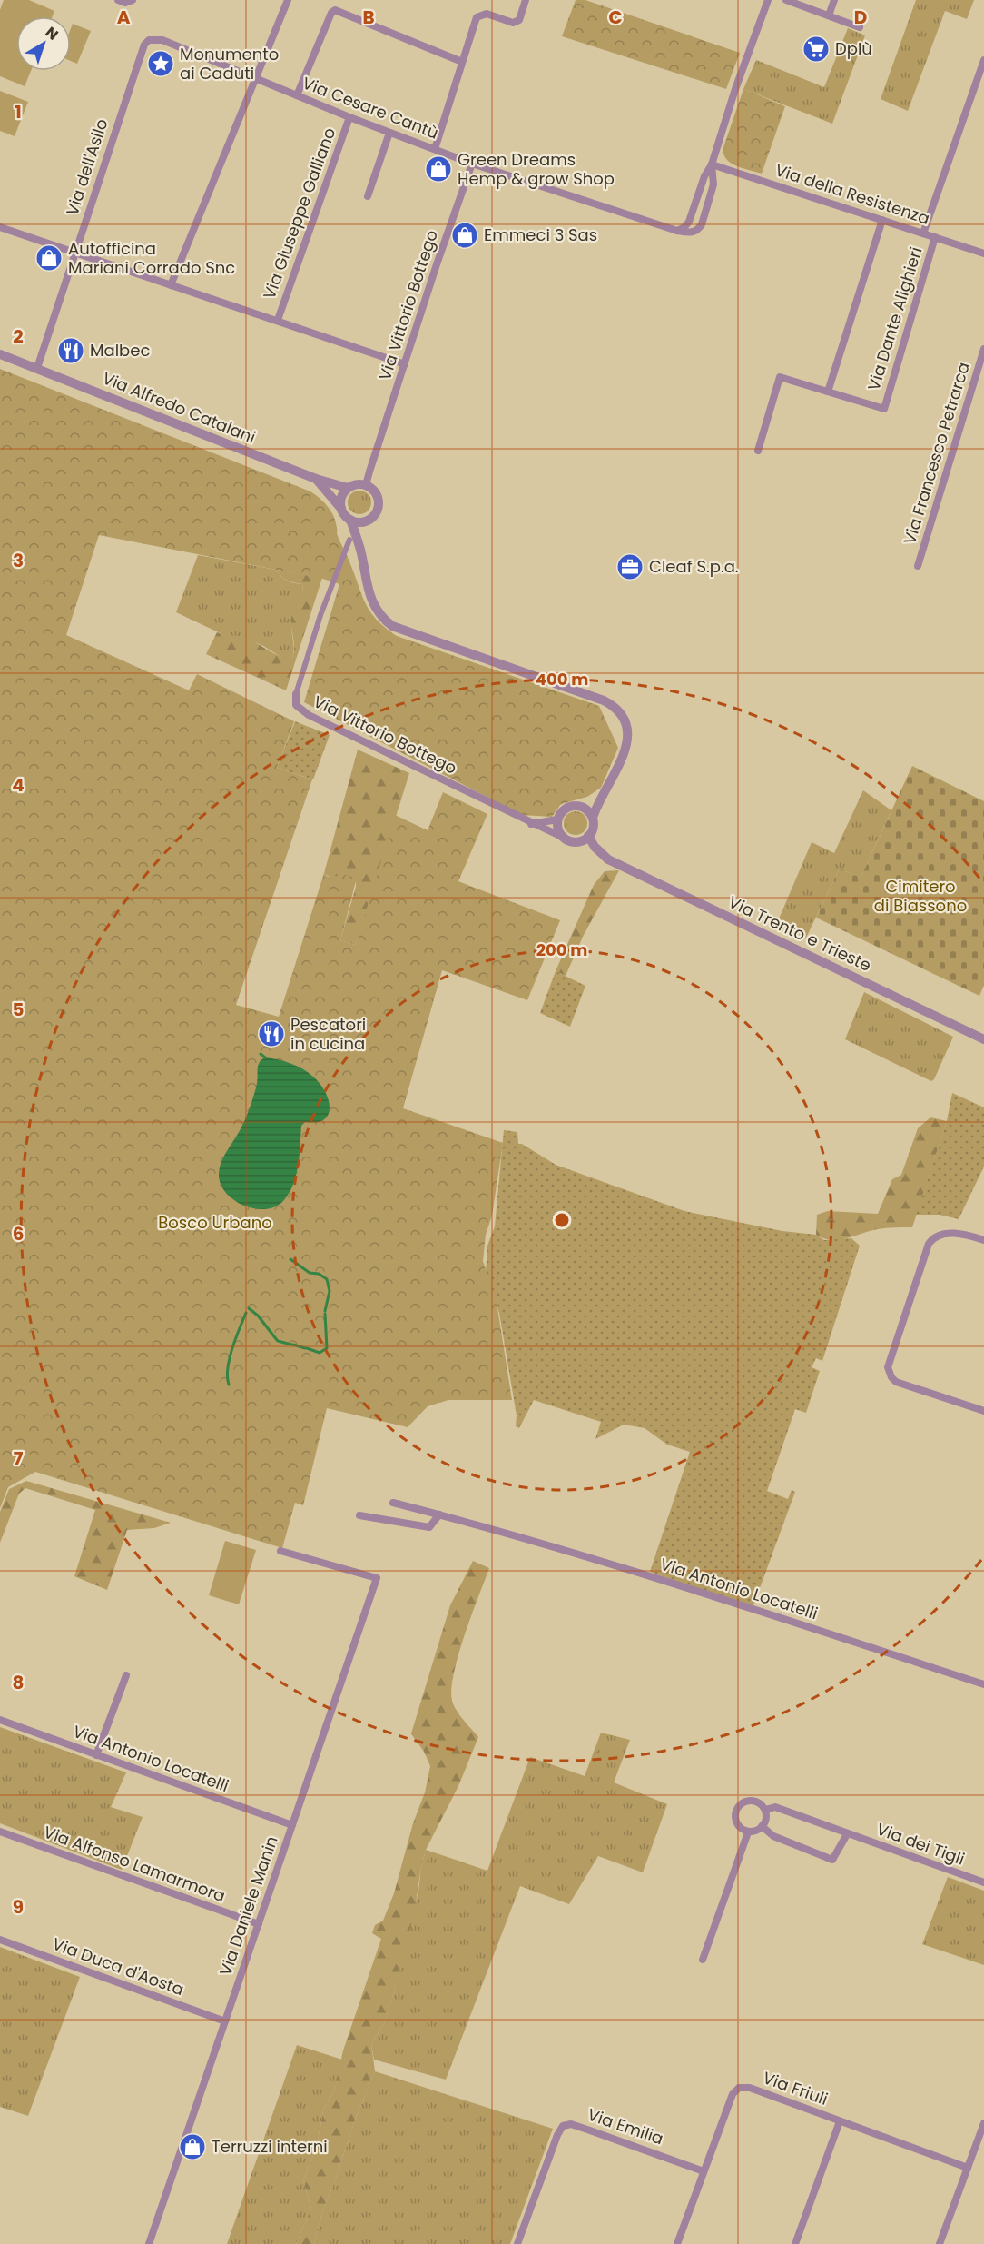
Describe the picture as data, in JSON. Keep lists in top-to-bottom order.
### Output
{
  "streets": {
    "street": [
      "Via Cesare Cantù",
      "Via dell'Asilo",
      "Via della Resistenza",
      "Via Giuseppe Galliano",
      "Via Vittorio Bottego",
      "Via Dante Alighieri",
      "Via Alfredo Catalani",
      "Via Francesco Petrarca",
      "Via Trento e Trieste",
      "Via Antonio Locatelli",
      "Via dei Tigli",
      "Via Alfonso Lamarmora",
      "Via Daniele Manin",
      "Via Duca d'Aosta",
      "Via Friuli",
      "Via Emilia"
    ]
  },
  "crossings": [
    ["Via Cesare Cantù", "Via dell'Asilo"],
    ["Via Cesare Cantù", "Via Giuseppe Galliano"],
    ["Via Cesare Cantù", "Via Vittorio Bottego"],
    ["Via dell'Asilo", "Via Alfredo Catalani"],
    ["Via della Resistenza", "Via Dante Alighieri"],
    ["Via Vittorio Bottego", "Via Alfredo Catalani"],
    ["Via Vittorio Bottego", "Via Trento e Trieste"],
    ["Via Antonio Locatelli", "Via Daniele Manin"],
    ["Via Alfonso Lamarmora", "Via Daniele Manin"],
    ["Via Daniele Manin", "Via Duca d'Aosta"],
    ["Via Friuli", "Via Emilia"]
  ],
  "parks": ["Cimitero di Biassono", "Bosco Urbano"],
  "places": {
    "supermarket": ["Dpiù"],
    "place": ["Monumento ai Caduti"],
    "shop": [
      "Green Dreams Hemp & grow Shop",
      "Emmeci 3 Sas",
      "Autofficina Mariani Corrado Snc",
      "Terruzzi interni"
    ],
    "restaurant": ["Malbec", "Pescatori in cucina"],
    "office": ["Cleaf S.p.a."]
  },
  "north": "top right",
  "grid": {
    "columns": [
      "A",
      "B",
      "C",
      "D"
    ],
    "rows": [
      "1",
      "2",
      "3",
      "4",
      "5",
      "6",
      "7",
      "8",
      "9"
    ]
  },
  "rings": ["400 m", "200 m"]
}
